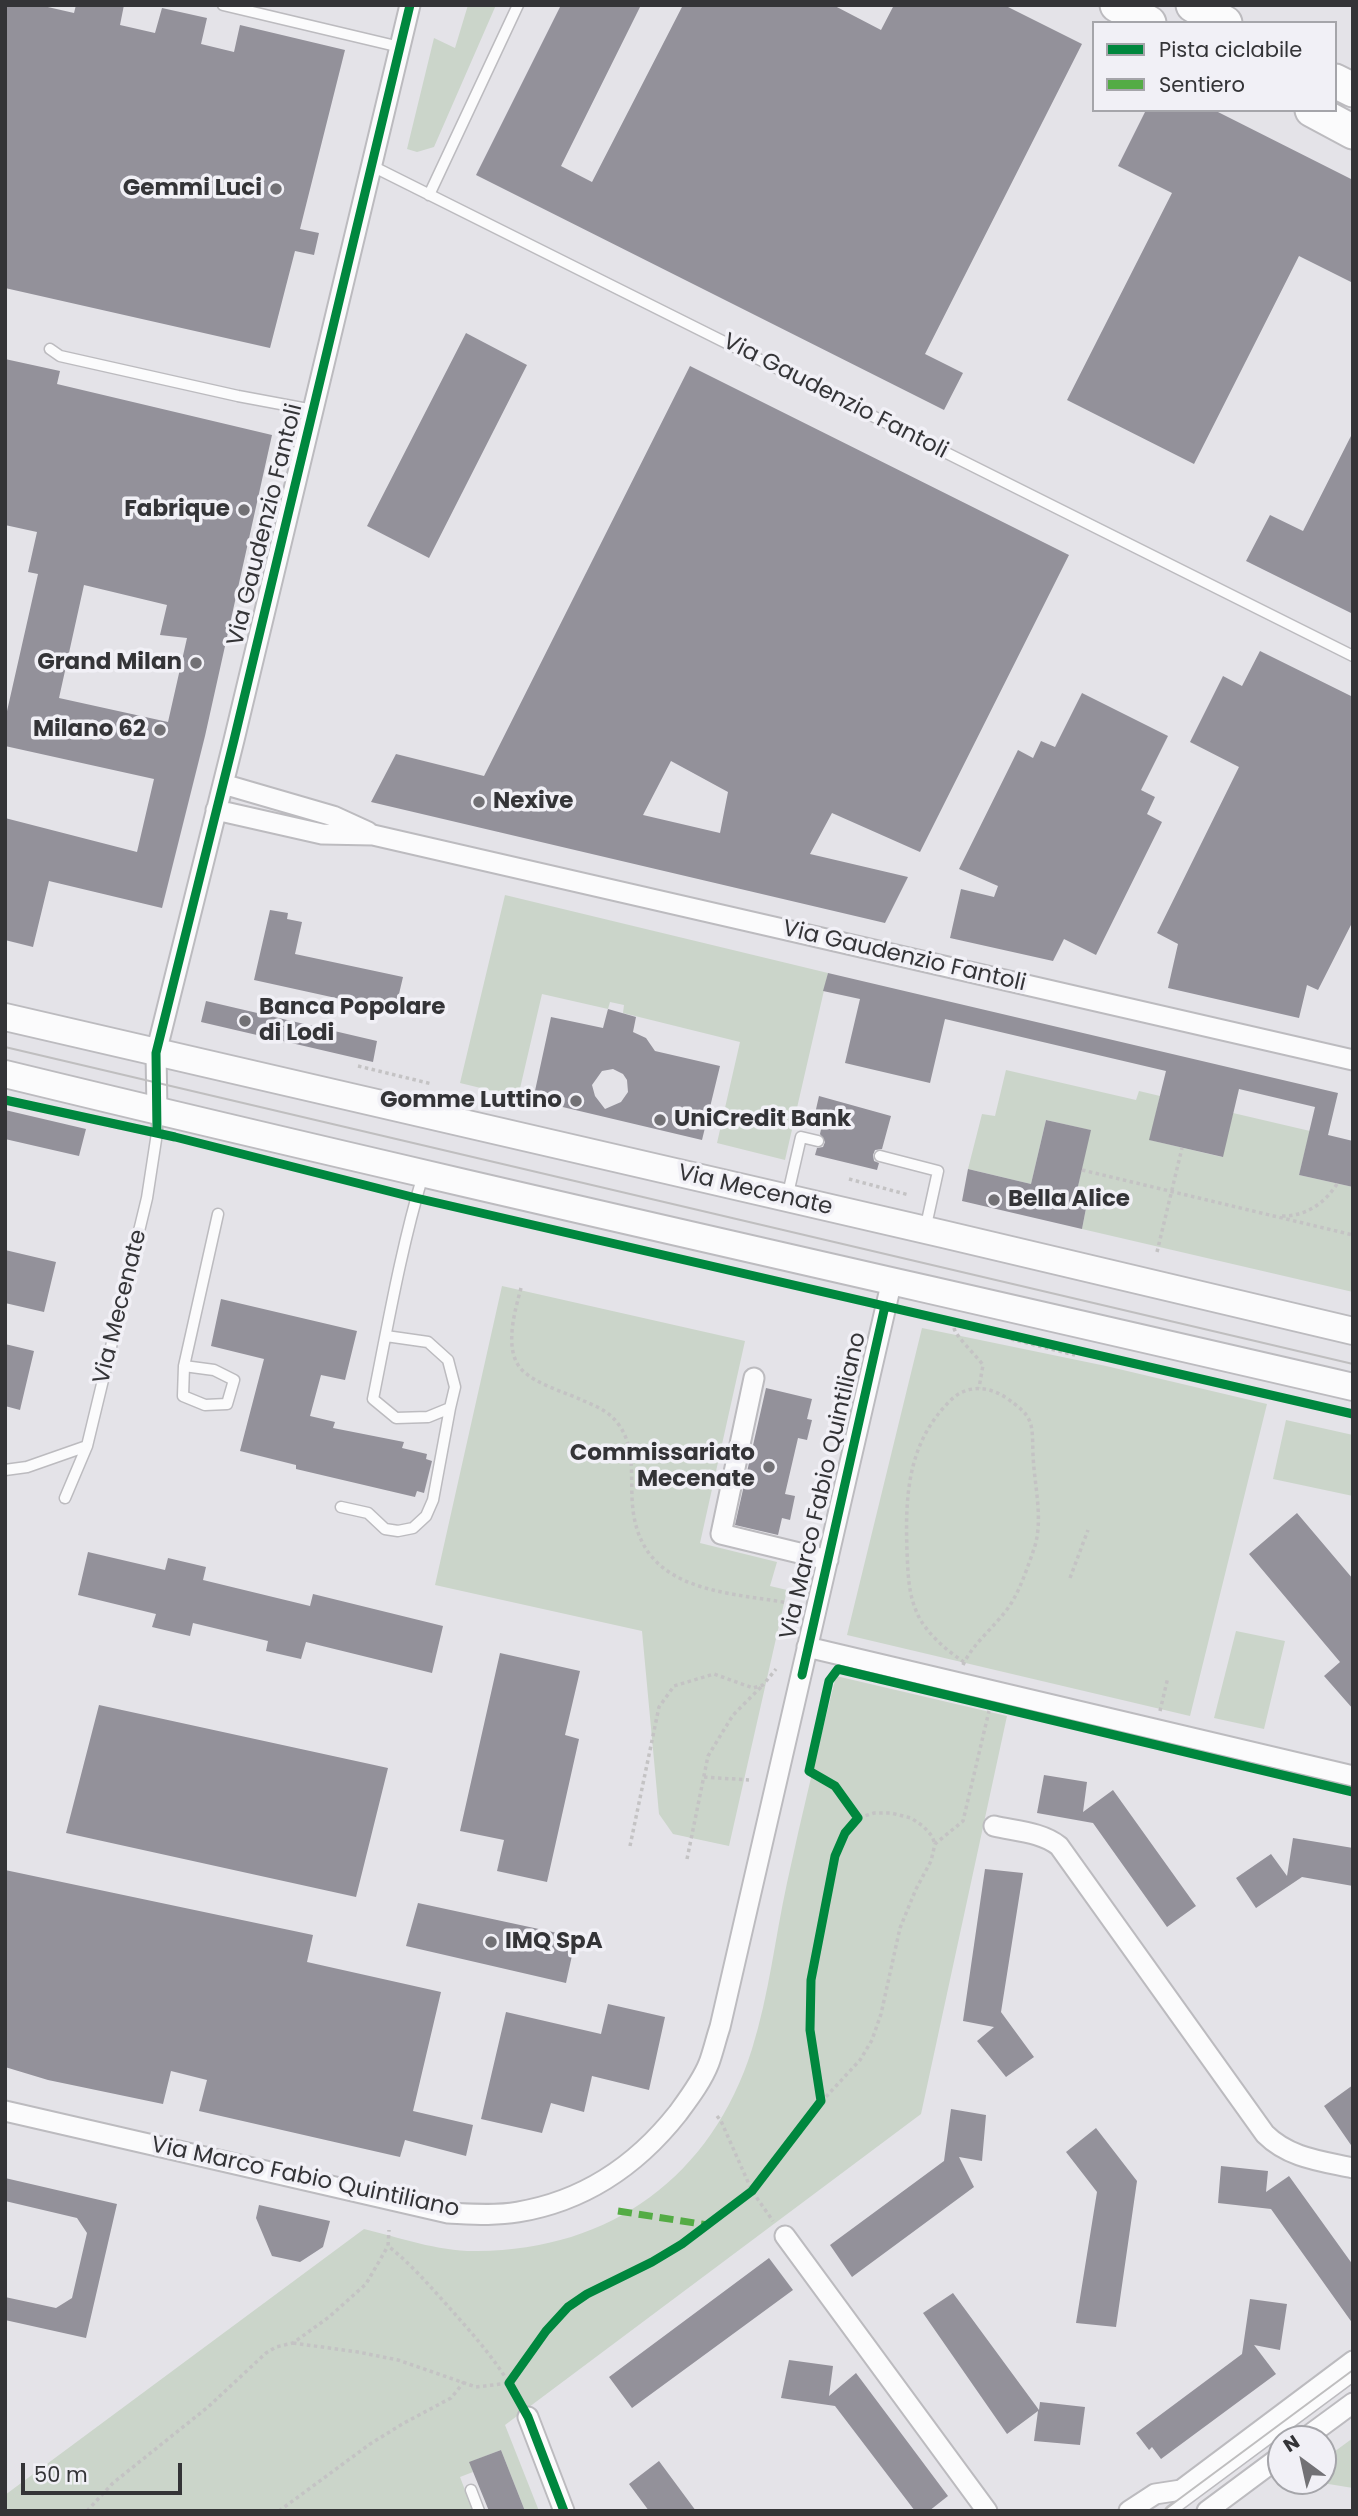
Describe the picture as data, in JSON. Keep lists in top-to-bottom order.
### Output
{
  "streets": {
    "main road": ["Via Mecenate"],
    "street": ["Via Gaudenzio Fantoli", "Via Marco Fabio Quintiliano"]
  },
  "crossings": [
    ["Via Gaudenzio Fantoli", "Via Mecenate"]
  ],
  "places": [
    "Gemmi Luci",
    "Fabrique",
    "Grand Milan",
    "Milano 62",
    "Nexive",
    "Banca Popolare di Lodi",
    "Gomme Luttino",
    "UniCredit Bank",
    "Bella Alice",
    "Commissariato Mecenate",
    "IMQ SpA"
  ],
  "legend": ["Pista ciclabile", "Sentiero"],
  "scale_bar": "50 m",
  "north": "top left"
}
